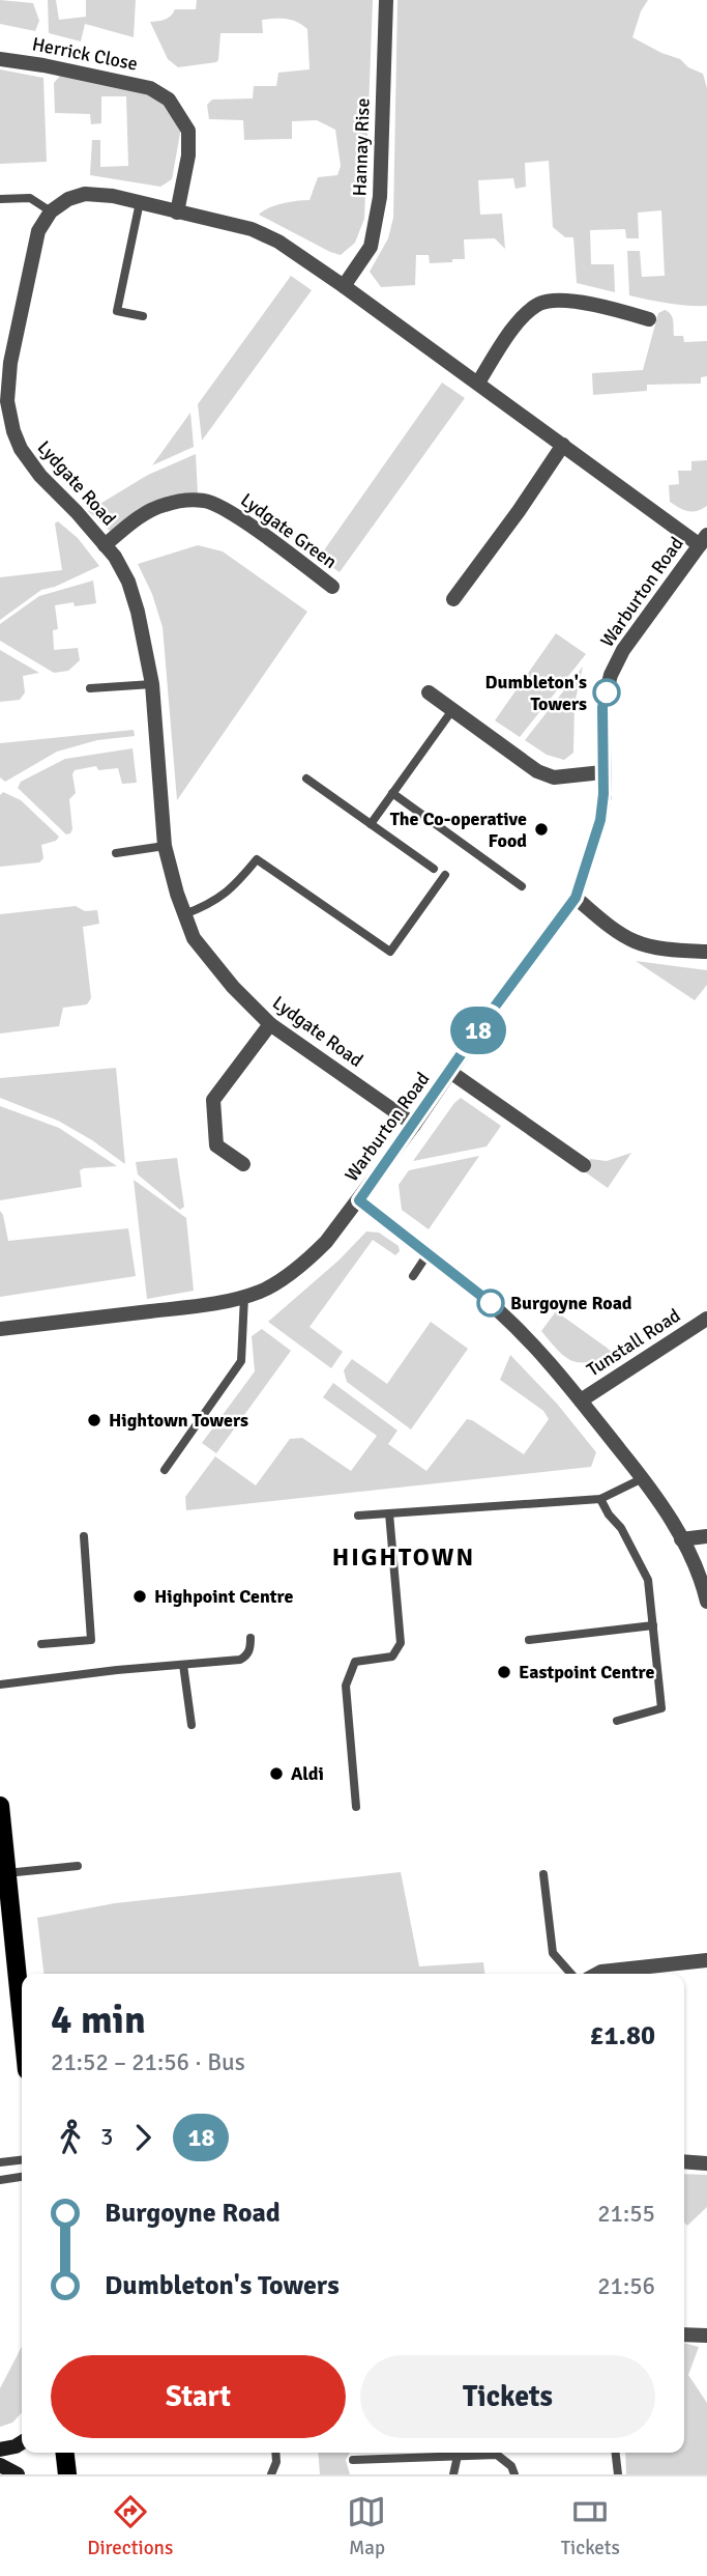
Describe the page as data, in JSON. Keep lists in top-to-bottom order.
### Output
{
  "streets": {
    "street": [
      "Herrick Close",
      "Hannay Rise",
      "Lydgate Road",
      "Lydgate Green",
      "Warburton Road",
      "Tunstall Road"
    ]
  },
  "crossings": [
    ["Lydgate Road", "Lydgate Green"],
    ["Lydgate Road", "Warburton Road"]
  ],
  "districts": ["HIGHTOWN"],
  "places": [
    "Dumbleton's Towers",
    "The Co-operative Food",
    "Burgoyne Road",
    "Hightown Towers",
    "Highpoint Centre",
    "Eastpoint Centre",
    "Aldi"
  ],
  "lines": ["bus line 18"],
  "page": {
    "on_map": "18",
    "heading": ["4 min", "21:52 – 21:56 · Bus", "£1.80"],
    "legs": ["3", "18"],
    "list": [
      {
        "name": "Burgoyne Road",
        "value": "21:55"
      },
      {
        "name": "Dumbleton's Towers",
        "value": "21:56"
      }
    ],
    "buttons": ["Start", "Tickets"],
    "tabs": ["Directions", "Map", "Tickets"]
  }
}
